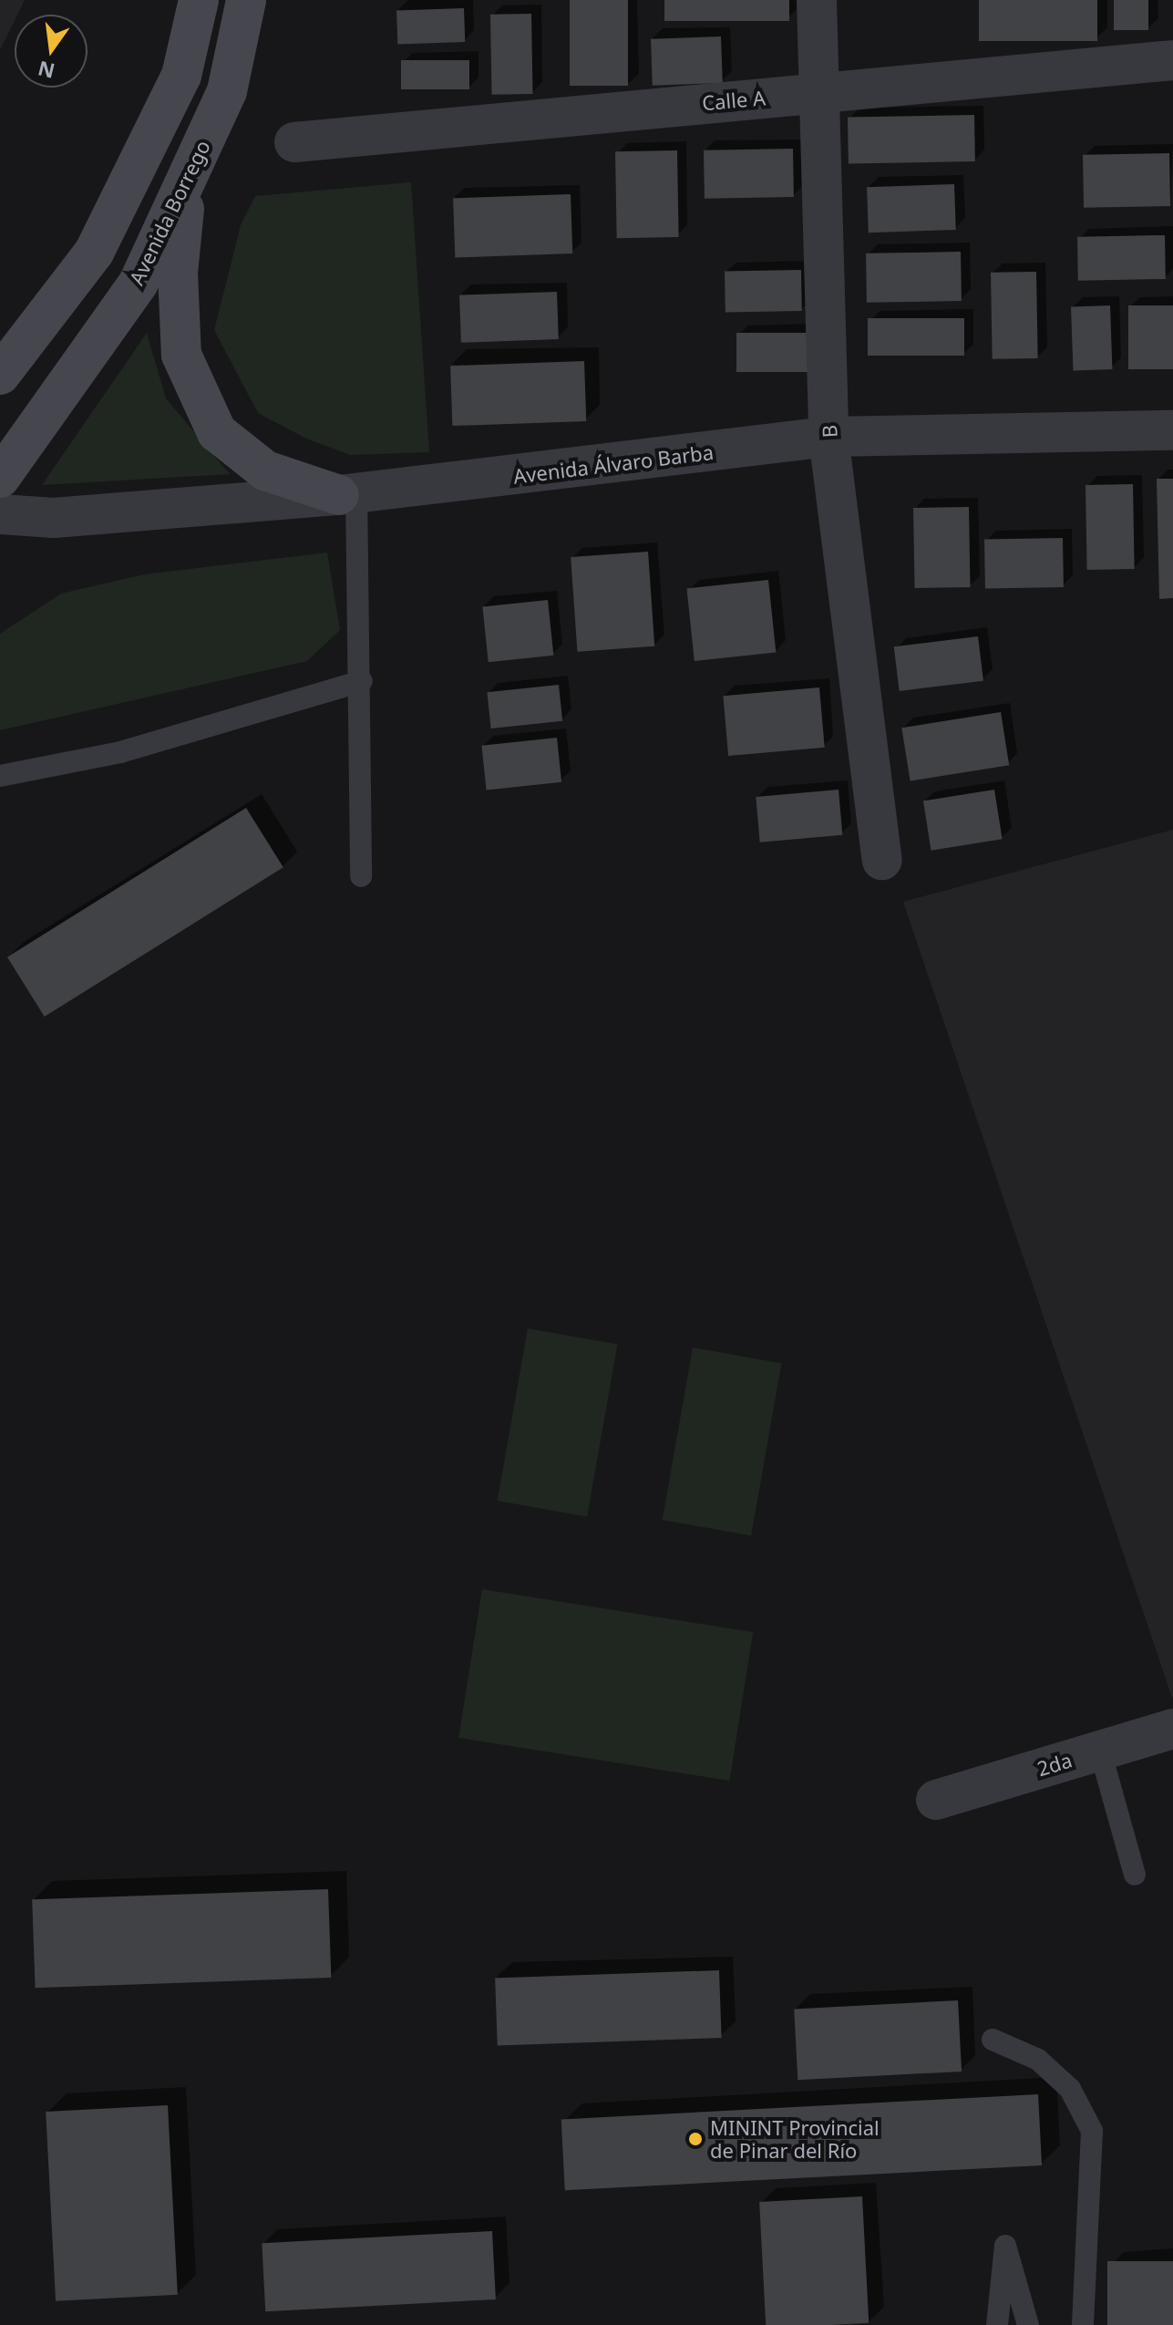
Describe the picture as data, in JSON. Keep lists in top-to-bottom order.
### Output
{
  "streets": {
    "main road": ["Avenida Borrego"],
    "street": [
      "Calle A",
      "B",
      "Avenida Álvaro Barba",
      "2da"
    ]
  },
  "crossings": [
    ["Calle A", "B"],
    ["B", "Avenida Álvaro Barba"]
  ],
  "places": ["MININT Provincial de Pinar del Río"],
  "north": "bottom"
}
